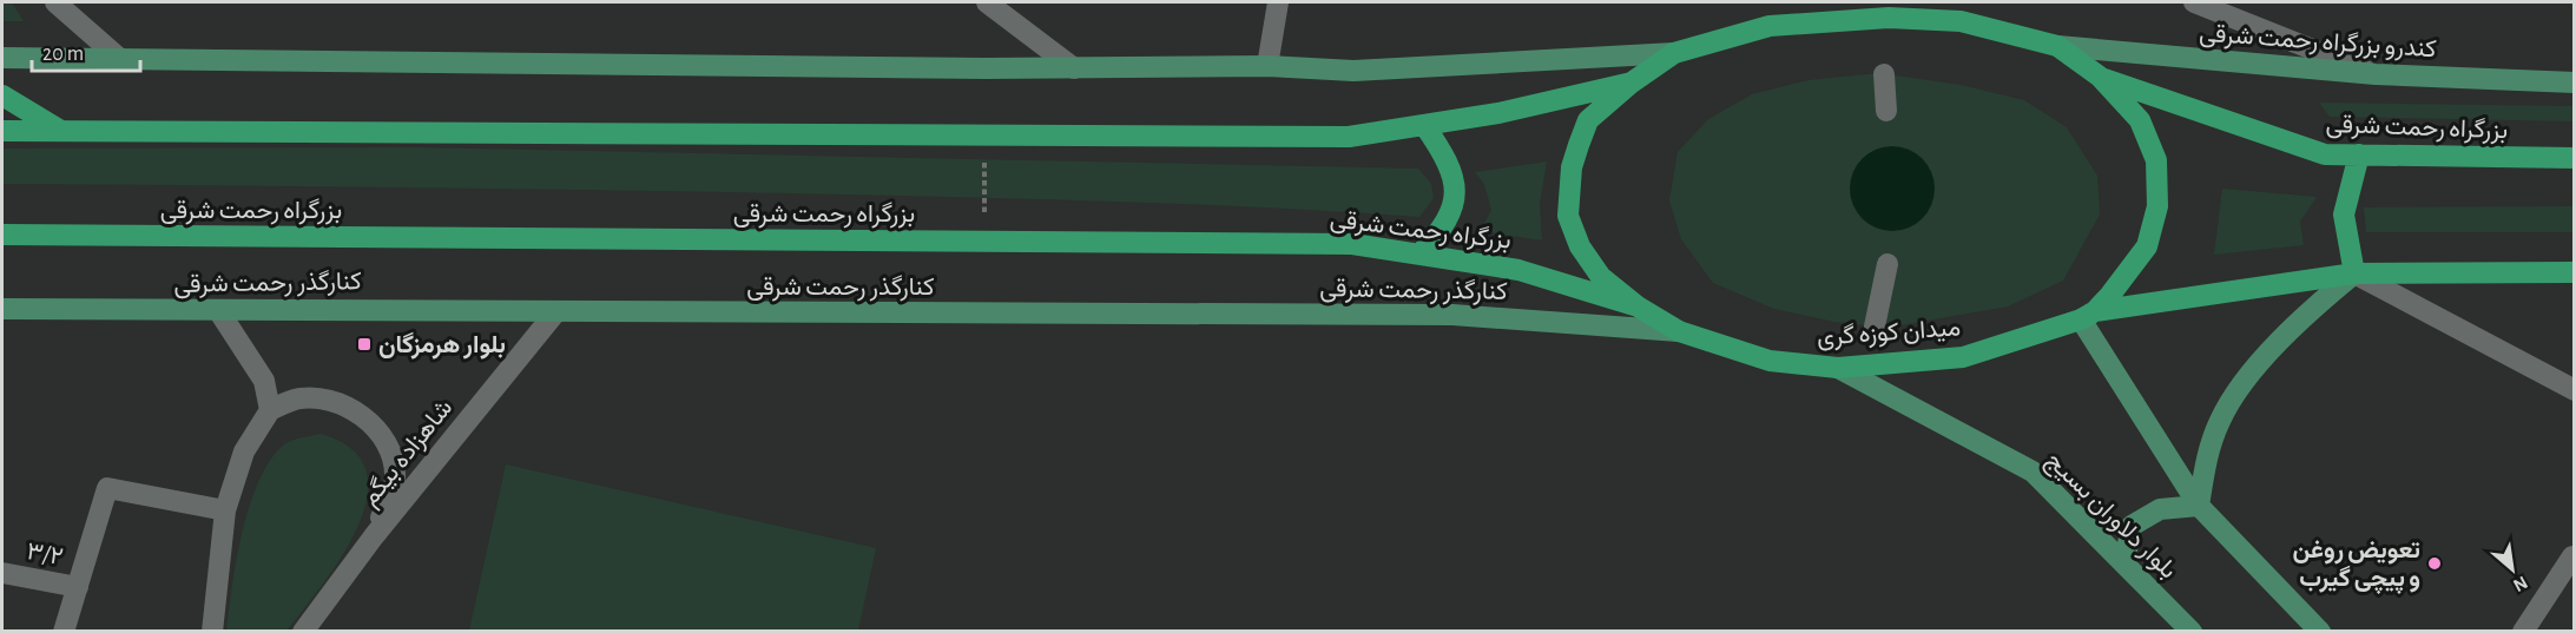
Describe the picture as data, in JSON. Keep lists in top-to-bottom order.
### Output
{
  "streets": {
    "highway": ["بزرگراه رحمت شرقی", "میدان کوزه گری"],
    "main road": ["کندرو بزرگراه رحمت شرقی", "کنارگذر رحمت شرقی", "بلوار دلاوران بسیج"],
    "street": ["شاهزاده بیگم", "۳/۲"]
  },
  "crossings": [
    ["کندرو بزرگراه رحمت شرقی", "میدان کوزه گری"],
    ["بزرگراه رحمت شرقی", "میدان کوزه گری"],
    ["کنارگذر رحمت شرقی", "میدان کوزه گری"],
    ["کنارگذر رحمت شرقی", "شاهزاده بیگم"],
    ["میدان کوزه گری", "بلوار دلاوران بسیج"]
  ],
  "places": {
    "transit": ["بلوار هرمزگان"],
    "other": ["تعویض روغن و پیچی گیرب"]
  },
  "scale_bar": "20 m",
  "north": "bottom right"
}
